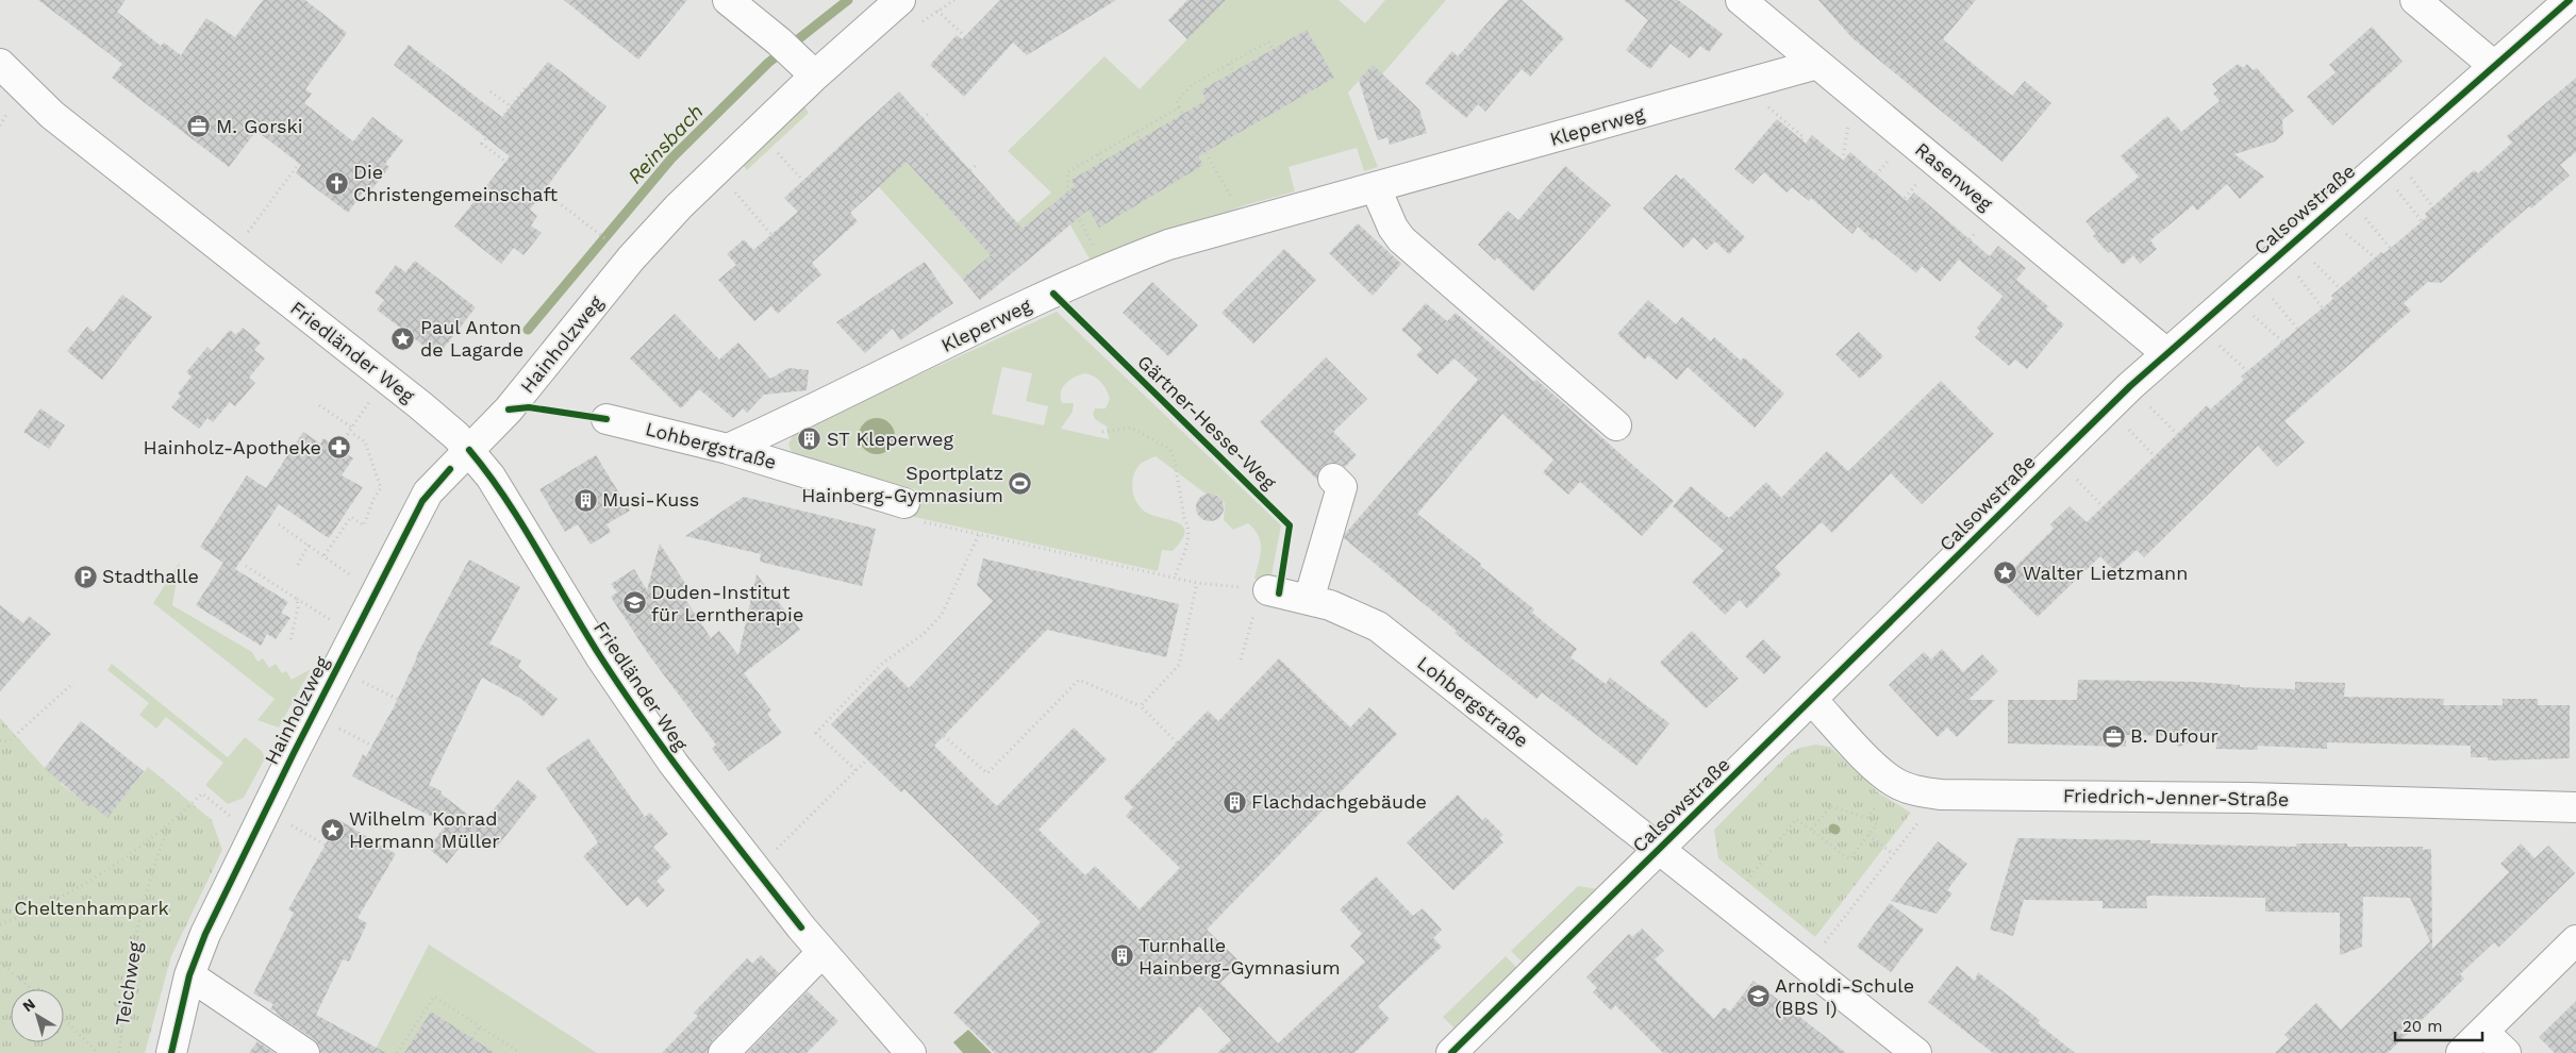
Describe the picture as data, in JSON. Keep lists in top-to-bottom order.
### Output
{
  "streets": {
    "street": [
      "Kleperweg",
      "Rasenweg",
      "Calsowstraße",
      "Hainholzweg",
      "Friedländer Weg",
      "Lohbergstraße",
      "Friedrich-Jenner-Straße"
    ],
    "path": ["Teichweg"],
    "cycle path": ["Gärtner-Hesse-Weg"]
  },
  "crossings": [
    ["Kleperweg", "Rasenweg"],
    ["Kleperweg", "Lohbergstraße"],
    ["Rasenweg", "Calsowstraße"],
    ["Calsowstraße", "Lohbergstraße"],
    ["Calsowstraße", "Friedrich-Jenner-Straße"],
    ["Hainholzweg", "Friedländer Weg"]
  ],
  "water": ["Reinsbach"],
  "parks": ["Cheltenhampark"],
  "places": {
    "office": ["M. Gorski", "B. Dufour"],
    "church": ["Die Christengemeinschaft"],
    "place": ["Paul Anton de Lagarde", "Walter Lietzmann", "Wilhelm Konrad Hermann Müller"],
    "building": [
      "ST Kleperweg",
      "Musi-Kuss",
      "Flachdachgebäude",
      "Turnhalle Hainberg-Gymnasium"
    ],
    "pharmacy": ["Hainholz-Apotheke"],
    "sports": ["Sportplatz Hainberg-Gymnasium"],
    "parking": ["Stadthalle"],
    "school or university": ["Duden-Institut für Lerntherapie", "Arnoldi-Schule (BBS I)"]
  },
  "scale_bar": "20 m",
  "north": "top left"
}
